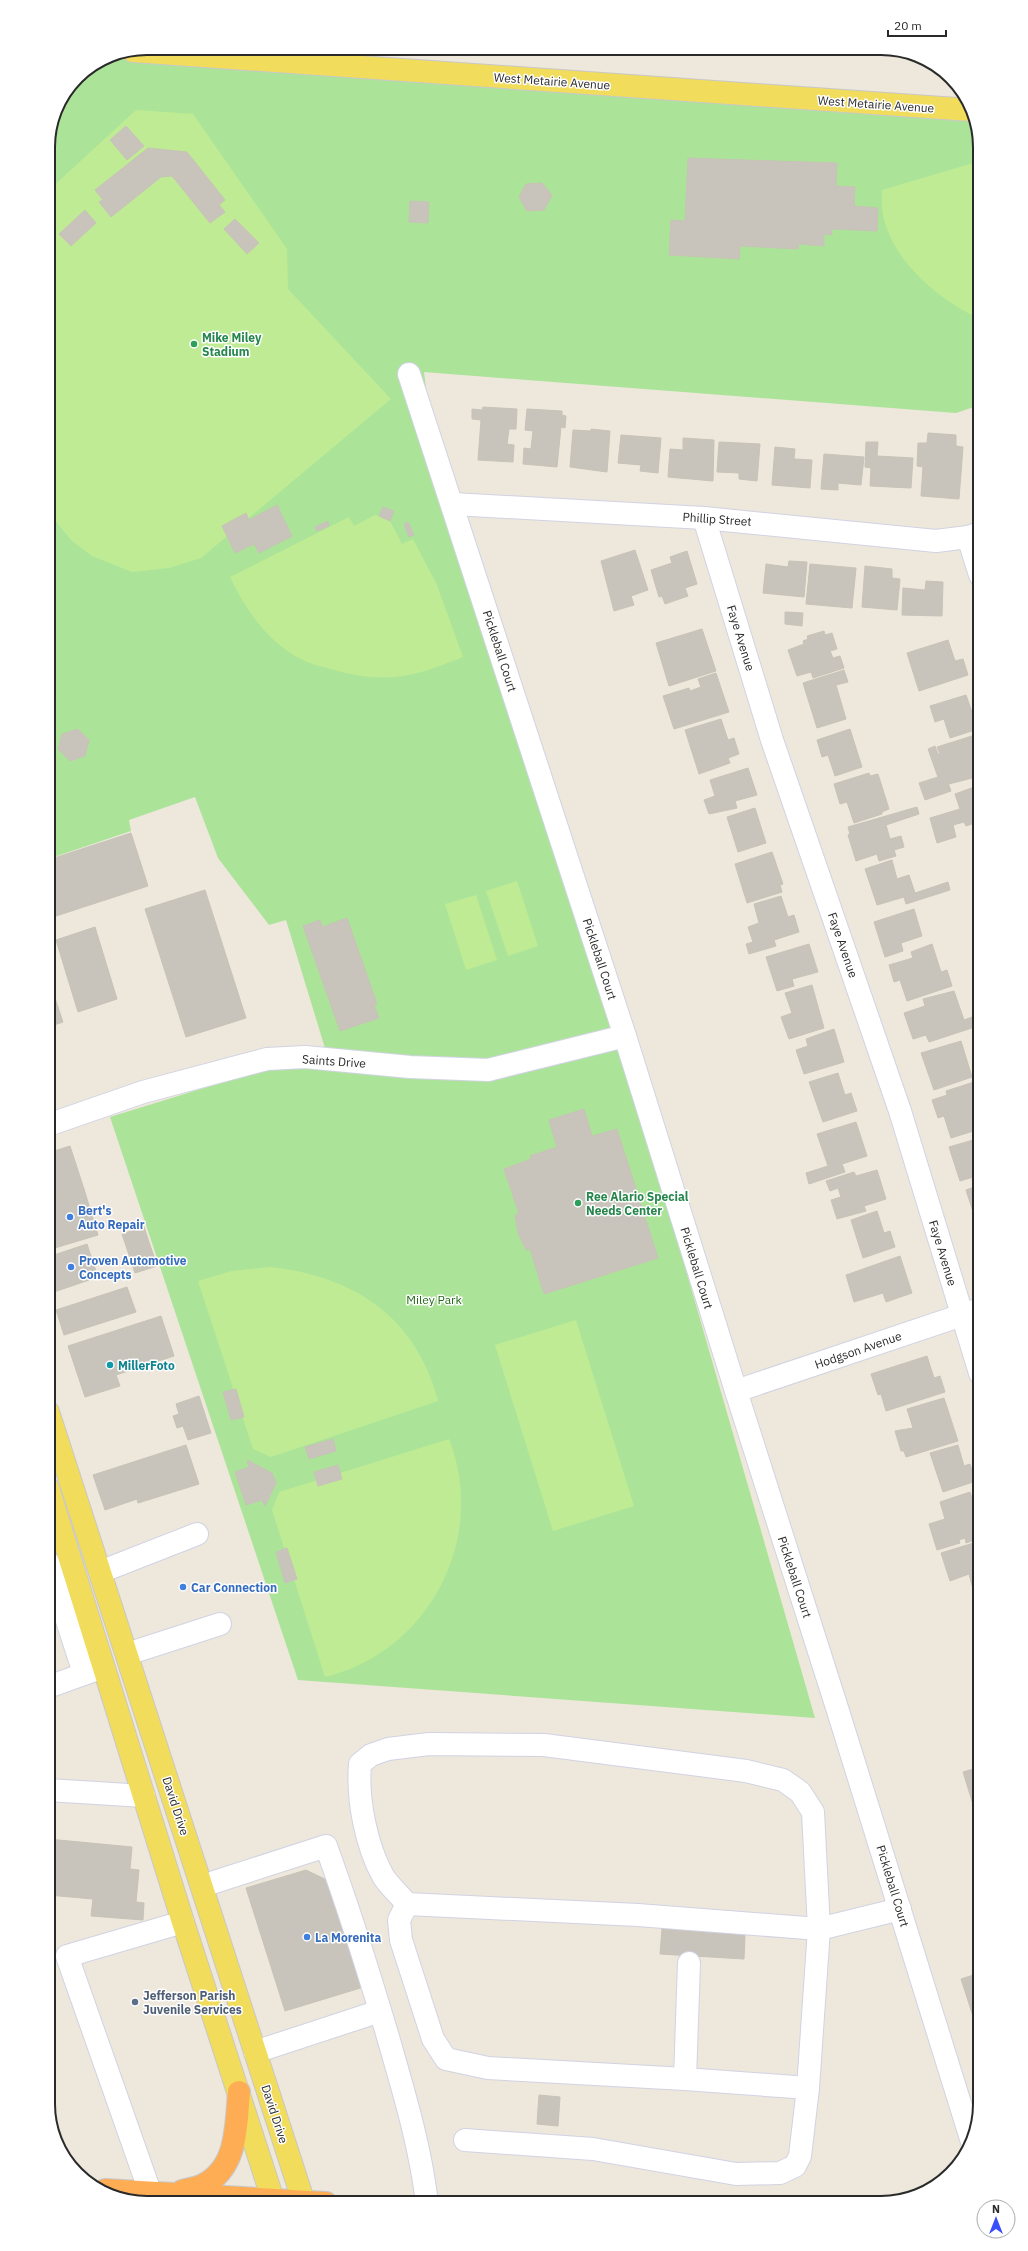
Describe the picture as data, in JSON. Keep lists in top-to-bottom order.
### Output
{
  "streets": {
    "main road": ["West Metairie Avenue", "David Drive"],
    "street": [
      "Phillip Street",
      "Faye Avenue",
      "Pickleball Court",
      "Saints Drive",
      "Hodgson Avenue"
    ]
  },
  "crossings": [
    ["Phillip Street", "Faye Avenue"],
    ["Phillip Street", "Pickleball Court"],
    ["Faye Avenue", "Hodgson Avenue"],
    ["Pickleball Court", "Saints Drive"],
    ["Pickleball Court", "Hodgson Avenue"]
  ],
  "parks": ["Miley Park"],
  "places": [
    "Mike Miley Stadium",
    "Ree Alario Special Needs Center",
    "Bert's Auto Repair",
    "Proven Automotive Concepts",
    "MillerFoto",
    "Car Connection",
    "La Morenita",
    "Jefferson Parish Juvenile Services"
  ],
  "scale_bar": "20 m",
  "north": "top"
}
